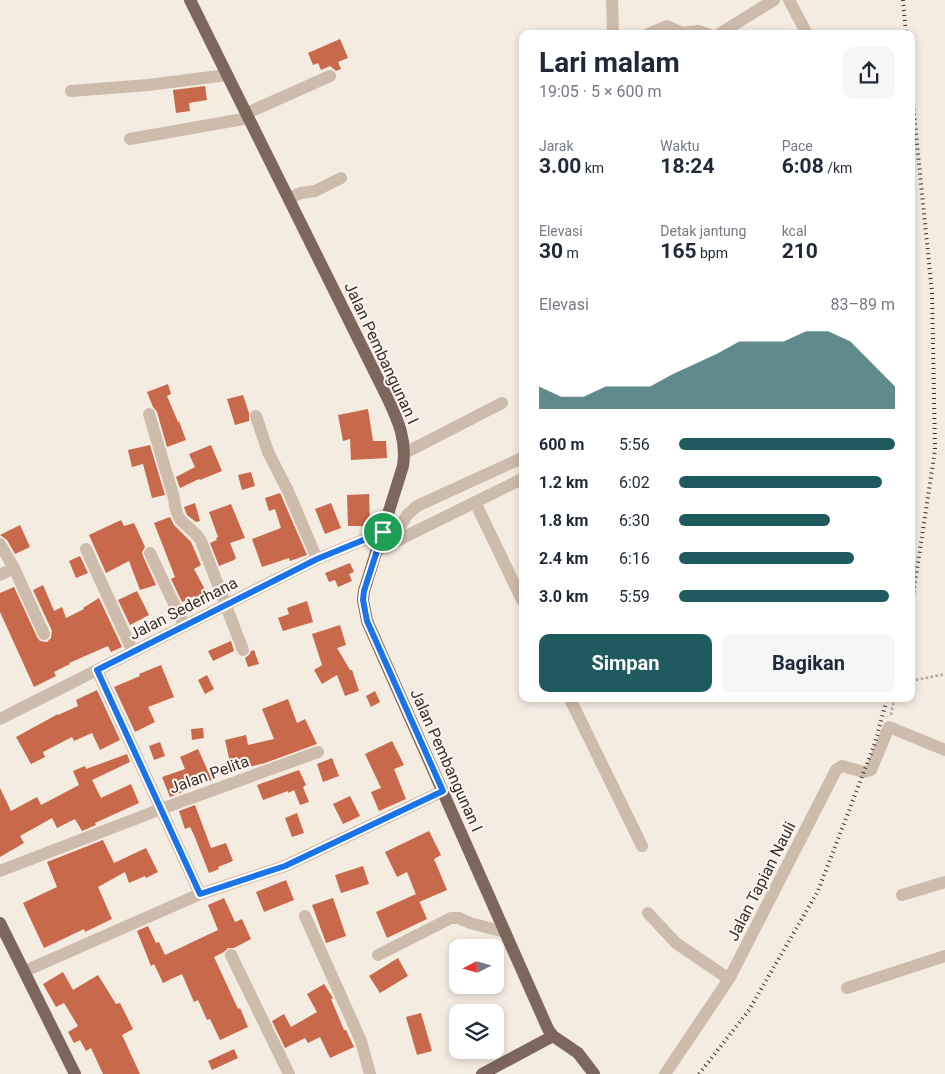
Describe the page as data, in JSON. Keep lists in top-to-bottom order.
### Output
{
  "streets": {
    "main road": ["Jalan Pembangunan I"],
    "street": ["Jalan Sederhana", "Jalan Pelita", "Jalan Tapian Nauli"]
  },
  "crossings": [
    ["Jalan Pembangunan I", "Jalan Sederhana"]
  ],
  "north": "left",
  "page": {
    "heading": ["Lari malam", "19:05 · 5 × 600 m"],
    "stats": [
      ["Jarak", "3.00 km"],
      ["Waktu", "18:24"],
      ["Pace", "6:08 /km"],
      ["Elevasi", "30 m"],
      ["Detak jantung", "165 bpm"],
      ["kcal", "210"]
    ],
    "chart": ["Elevasi", "83–89 m"],
    "list": [
      {
        "name": "600 m",
        "note": "5:56"
      },
      {
        "name": "1.2 km",
        "note": "6:02"
      },
      {
        "name": "1.8 km",
        "note": "6:30"
      },
      {
        "name": "2.4 km",
        "note": "6:16"
      },
      {
        "name": "3.0 km",
        "note": "5:59"
      }
    ],
    "buttons": ["Simpan", "Bagikan"]
  }
}
